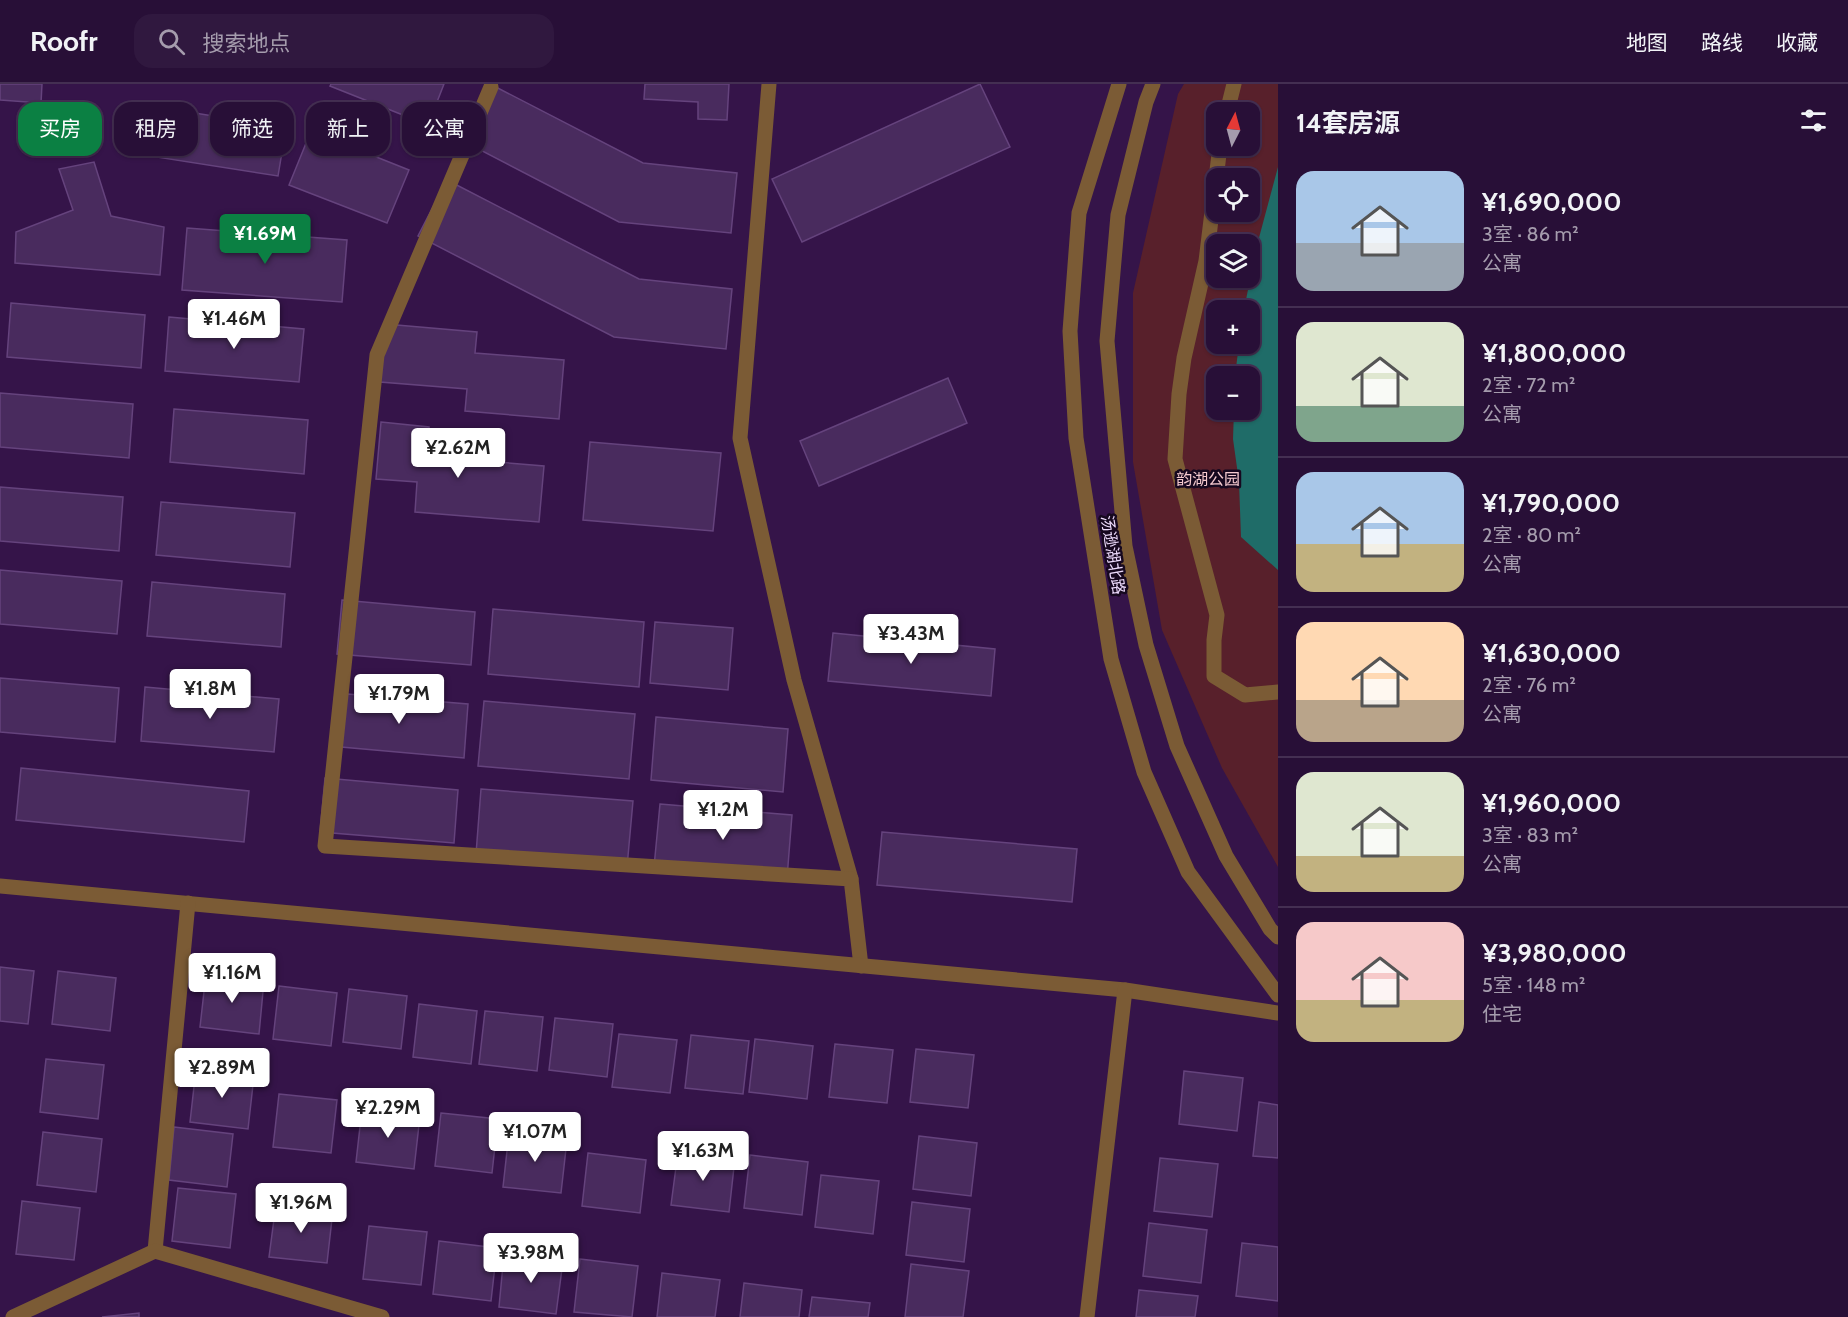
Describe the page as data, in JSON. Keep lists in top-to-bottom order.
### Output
{
  "streets": {
    "street": ["汤逊湖北路"]
  },
  "parks": ["韵湖公园"],
  "north": "top",
  "page": {
    "header": "Roofr",
    "search": "搜索地点",
    "nav": ["地图", "路线", "收藏"],
    "heading": "14套房源",
    "map_buttons": ["+", "−"],
    "chip": [
      "买房",
      "租房",
      "筛选",
      "新上",
      "公寓"
    ],
    "list": [
      {
        "name": "¥1,690,000",
        "note": "3室 · 86 m² · 公寓"
      },
      {
        "name": "¥1,800,000",
        "note": "2室 · 72 m² · 公寓"
      },
      {
        "name": "¥1,790,000",
        "note": "2室 · 80 m² · 公寓"
      },
      {
        "name": "¥1,630,000",
        "note": "2室 · 76 m² · 公寓"
      },
      {
        "name": "¥1,960,000",
        "note": "3室 · 83 m² · 公寓"
      },
      {
        "name": "¥3,980,000",
        "note": "5室 · 148 m² · 住宅"
      }
    ],
    "price": [
      "¥1.69M",
      "¥1.46M",
      "¥2.62M",
      "¥3.43M",
      "¥1.8M",
      "¥1.79M",
      "¥1.2M",
      "¥1.16M",
      "¥2.89M",
      "¥2.29M",
      "¥1.07M",
      "¥1.63M",
      "¥1.96M",
      "¥3.98M"
    ]
  }
}
